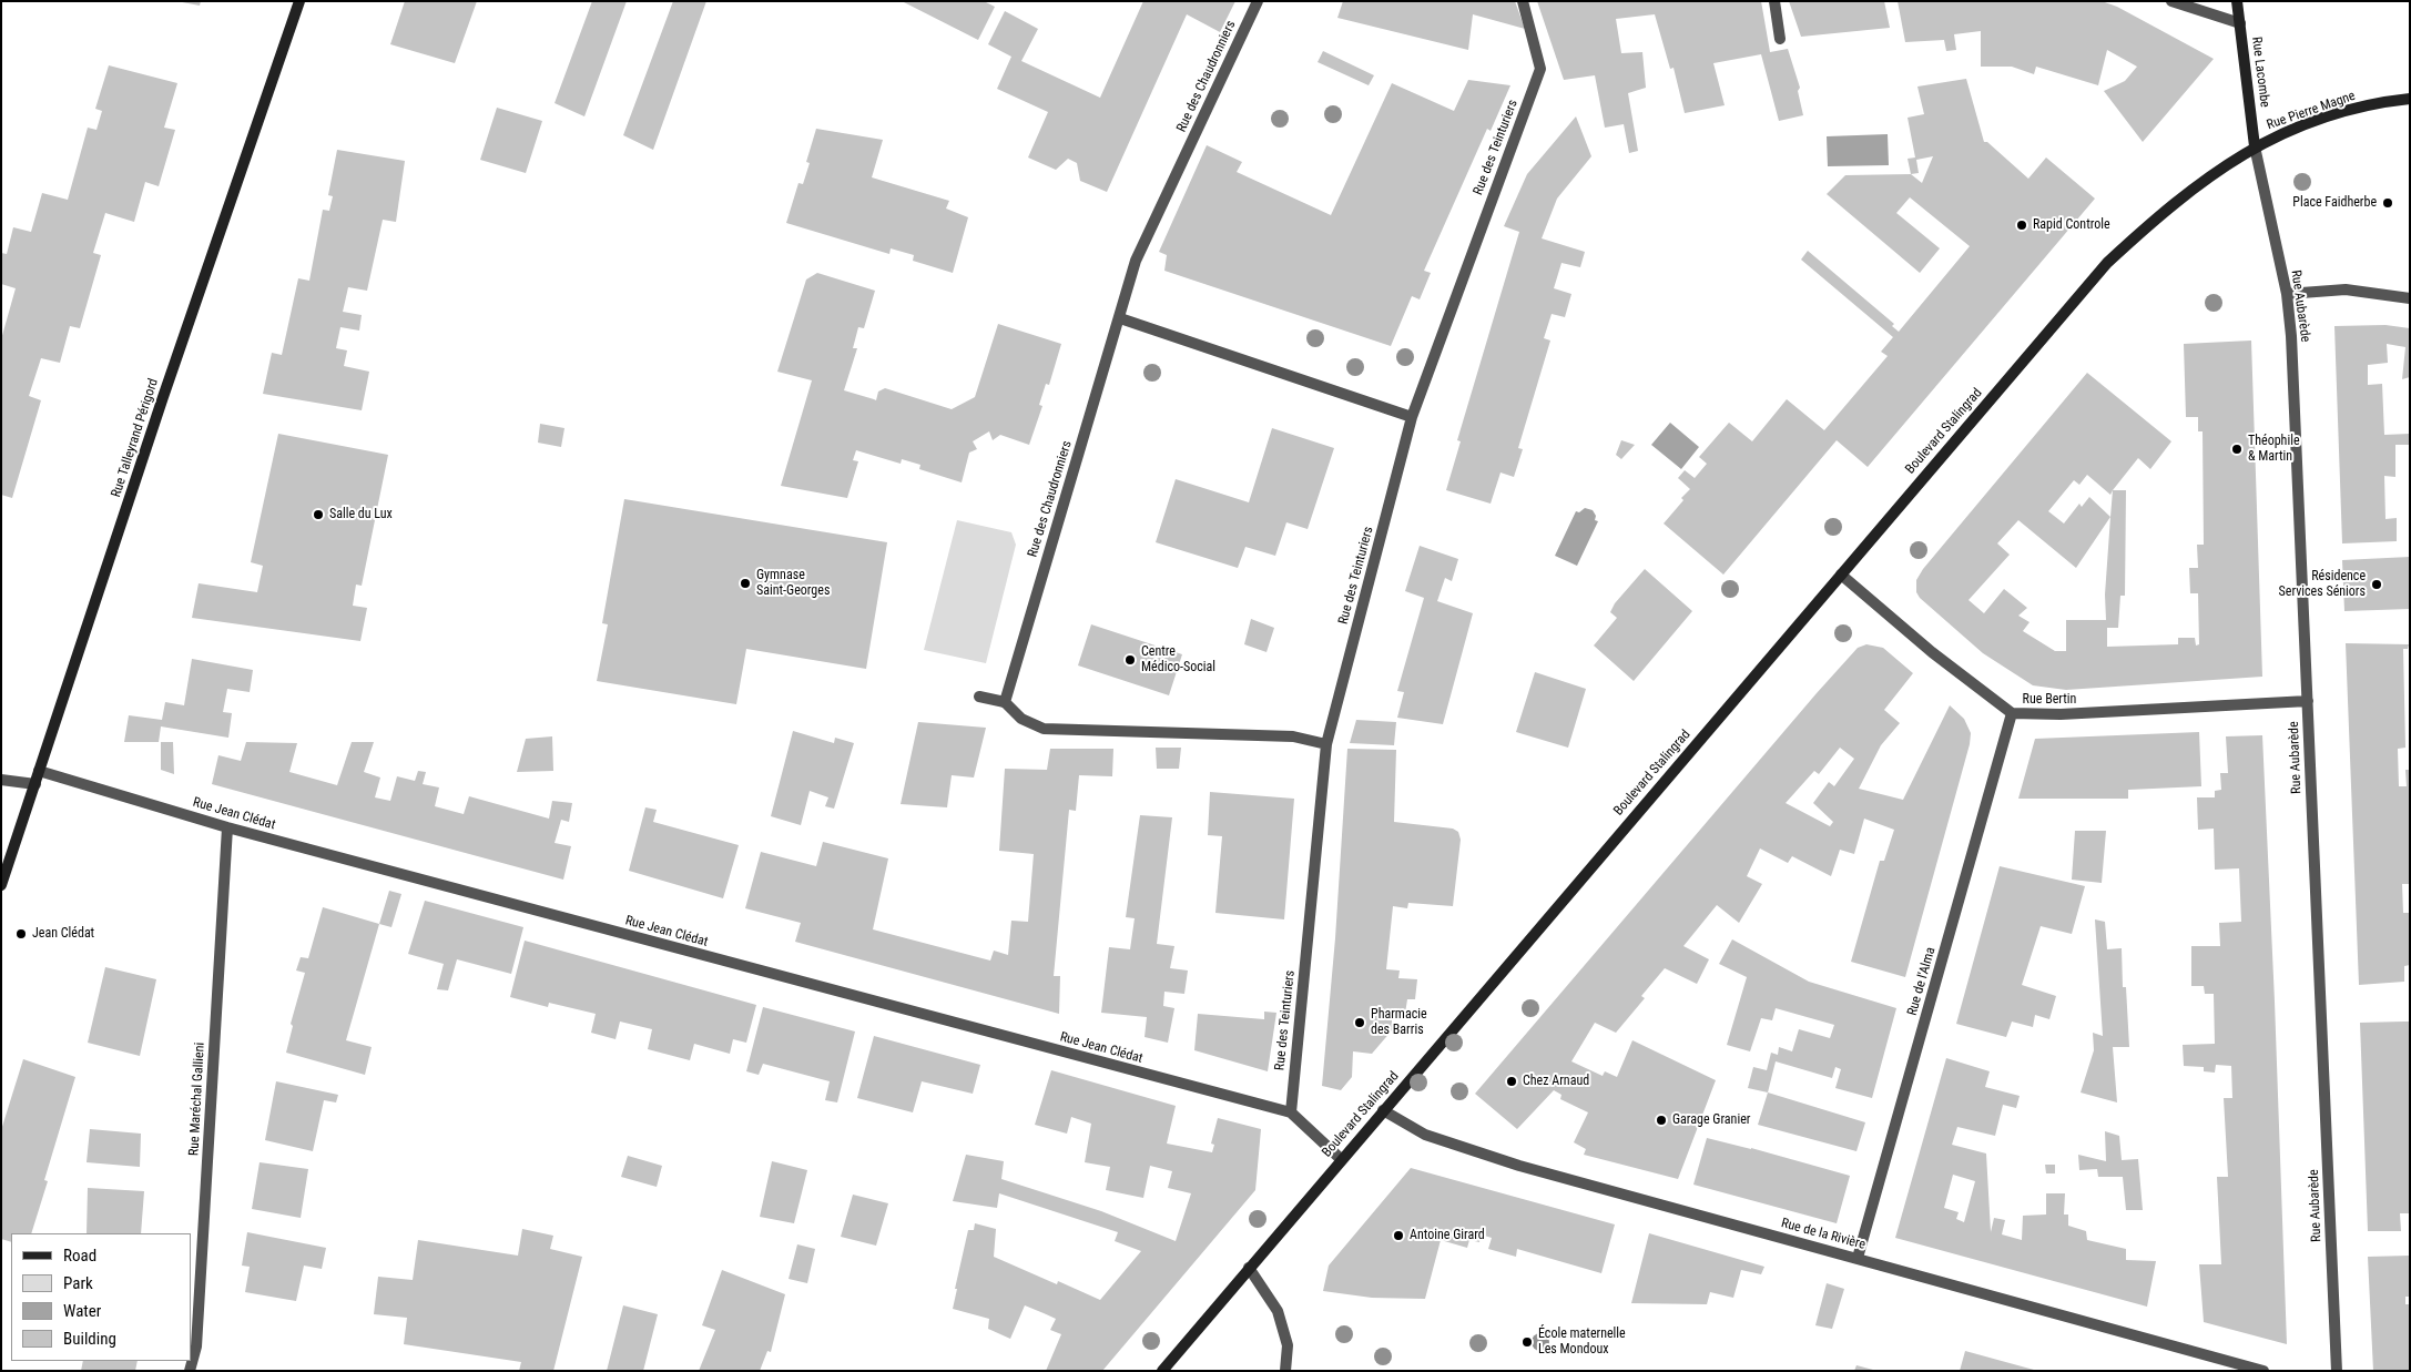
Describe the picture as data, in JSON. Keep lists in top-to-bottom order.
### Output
{
  "streets": {
    "main road": [
      "Rue Lacombe",
      "Rue Pierre Magne",
      "Boulevard Stalingrad",
      "Rue Talleyrand Périgord"
    ],
    "street": [
      "Rue des Chaudronniers",
      "Rue des Teinturiers",
      "Rue Aubarède",
      "Rue Bertin",
      "Rue Jean Clédat",
      "Rue de l'Alma",
      "Rue Maréchal Gallieni",
      "Rue de la Rivière"
    ]
  },
  "crossings": [
    ["Rue Lacombe", "Rue Pierre Magne"],
    ["Rue Lacombe", "Rue Aubarède"],
    ["Rue Pierre Magne", "Rue Aubarède"],
    ["Rue Pierre Magne", "Boulevard Stalingrad"],
    ["Rue des Teinturiers", "Rue Jean Clédat"],
    ["Rue Aubarède", "Rue Bertin"],
    ["Boulevard Stalingrad", "Rue Bertin"],
    ["Boulevard Stalingrad", "Rue de la Rivière"],
    ["Rue Talleyrand Périgord", "Rue Jean Clédat"],
    ["Rue Bertin", "Rue de l'Alma"],
    ["Rue Jean Clédat", "Rue Maréchal Gallieni"],
    ["Rue de l'Alma", "Rue de la Rivière"]
  ],
  "places": [
    "Place Faidherbe",
    "Rapid Controle",
    "Théophile & Martin",
    "Salle du Lux",
    "Gymnase Saint-Georges",
    "Résidence Services Séniors",
    "Centre Médico-Social",
    "Jean Clédat",
    "Pharmacie des Barris",
    "Chez Arnaud",
    "Garage Granier",
    "Antoine Girard",
    "École maternelle Les Mondoux"
  ],
  "legend": [
    "Road",
    "Park",
    "Water",
    "Building"
  ]
}
